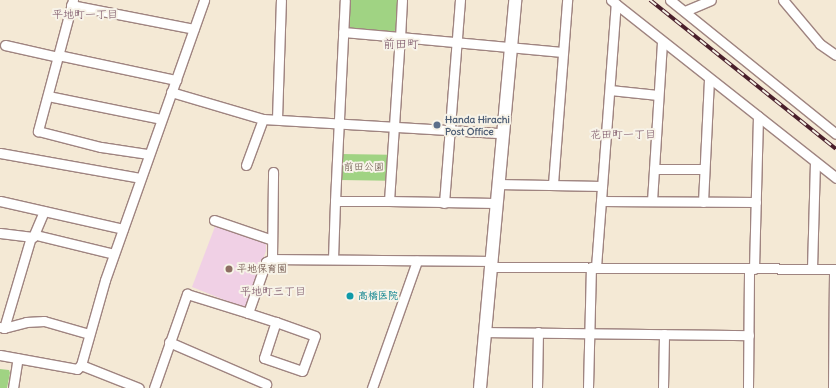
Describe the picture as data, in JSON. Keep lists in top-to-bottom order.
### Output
{
  "districts": [
    "平地町一丁目",
    "前田町",
    "花田町一丁目",
    "平地町三丁目"
  ],
  "parks": ["前田公園"],
  "places": ["Handa Hirachi Post Office", "平地保育園", "高橋医院"]
}
